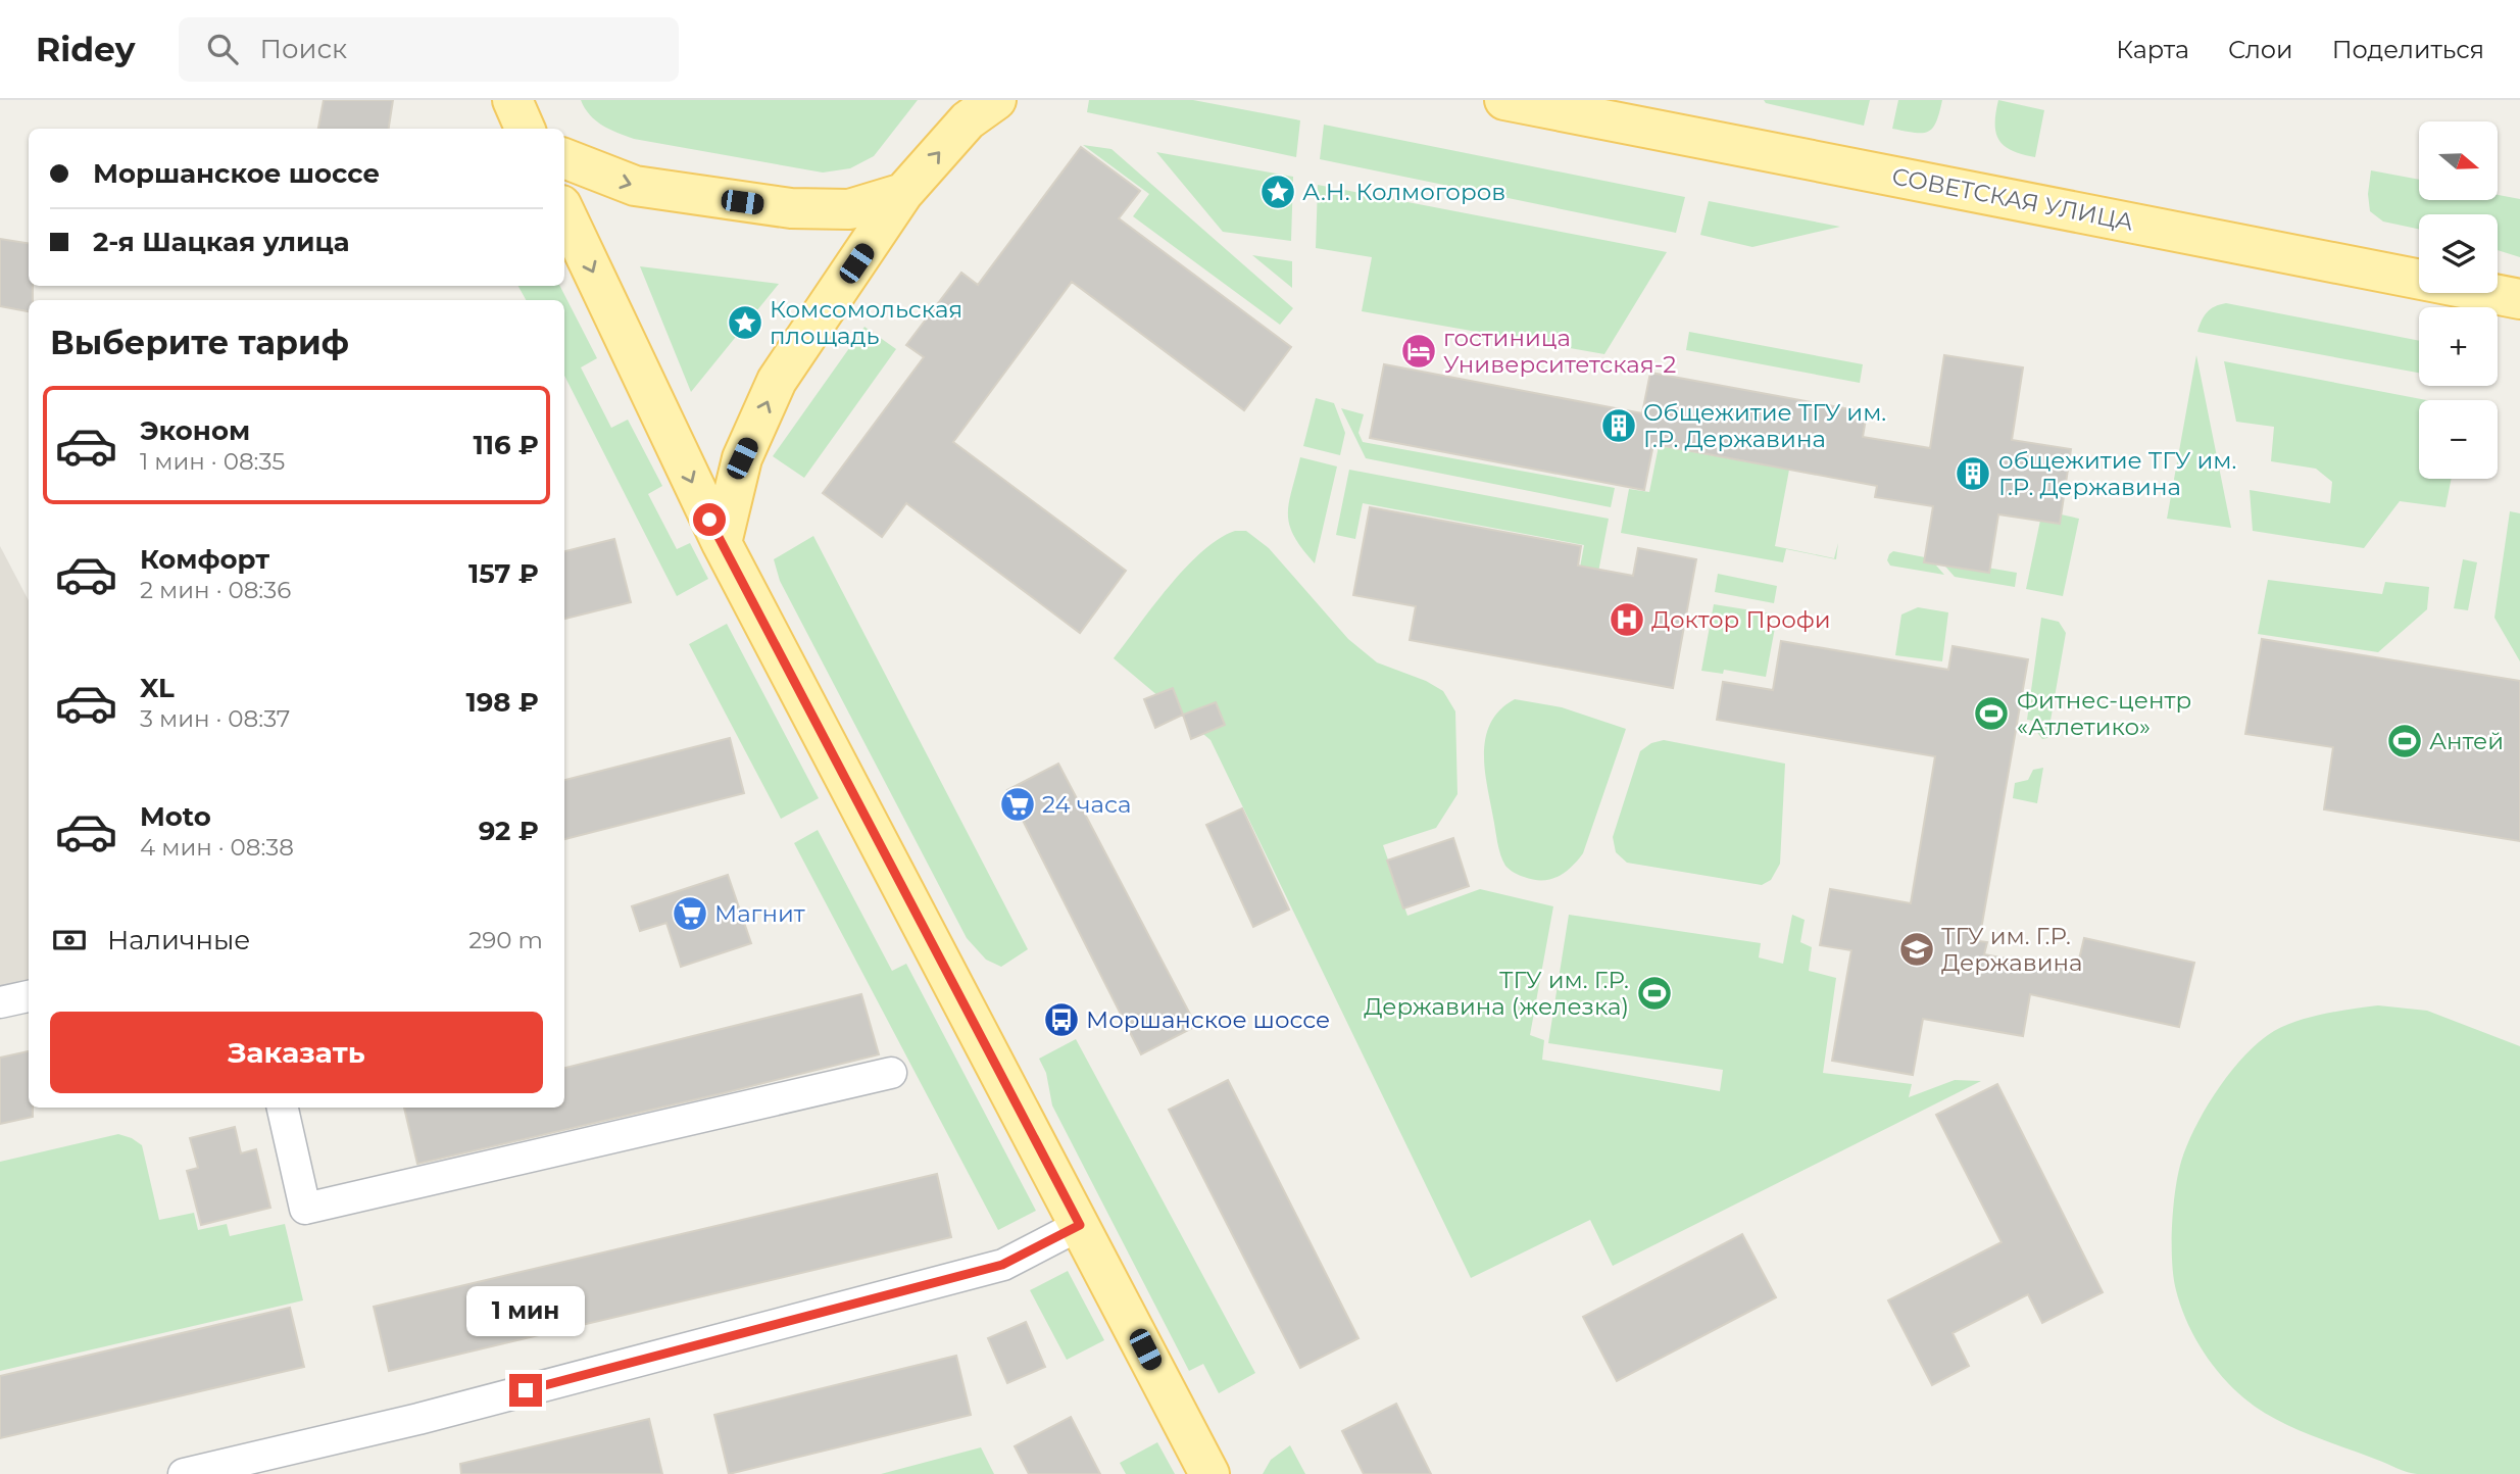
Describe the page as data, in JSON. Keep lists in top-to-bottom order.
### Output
{
  "streets": {
    "main road": ["СОВЕТСКАЯ УЛИЦА"]
  },
  "places": {
    "place": ["А.Н. Колмогоров", "Комсомольская площадь"],
    "hotel": ["гостиница Университетская-2"],
    "building": ["Общежитие ТГУ им. Г.Р. Державина", "общежитие ТГУ им. Г.Р. Державина"],
    "hospital": ["Доктор Профи"],
    "sports": ["Фитнес-центр «Атлетико»", "Антей", "ТГУ им. Г.Р. Державина (железка)"],
    "supermarket": ["24 часа", "Магнит"],
    "school or university": ["ТГУ им. Г.Р. Державина"],
    "bus stop": ["Моршанское шоссе"]
  },
  "north": "right",
  "page": {
    "header": "Ridey",
    "search": "Поиск",
    "nav": ["Карта", "Слои", "Поделиться"],
    "map_buttons": ["+", "−"],
    "banner": ["Моршанское шоссе", "2-я Шацкая улица"],
    "heading": "Выберите тариф",
    "list": [
      {
        "name": "Эконом",
        "note": "1 мин · 08:35",
        "value": "116 ₽"
      },
      {
        "name": "Комфорт",
        "note": "2 мин · 08:36",
        "value": "157 ₽"
      },
      {
        "name": "XL",
        "note": "3 мин · 08:37",
        "value": "198 ₽"
      },
      {
        "name": "Moto",
        "note": "4 мин · 08:38",
        "value": "92 ₽"
      }
    ],
    "pay": ["Наличные", "290 m"],
    "buttons": "Заказать",
    "bubble": "1 мин"
  }
}
